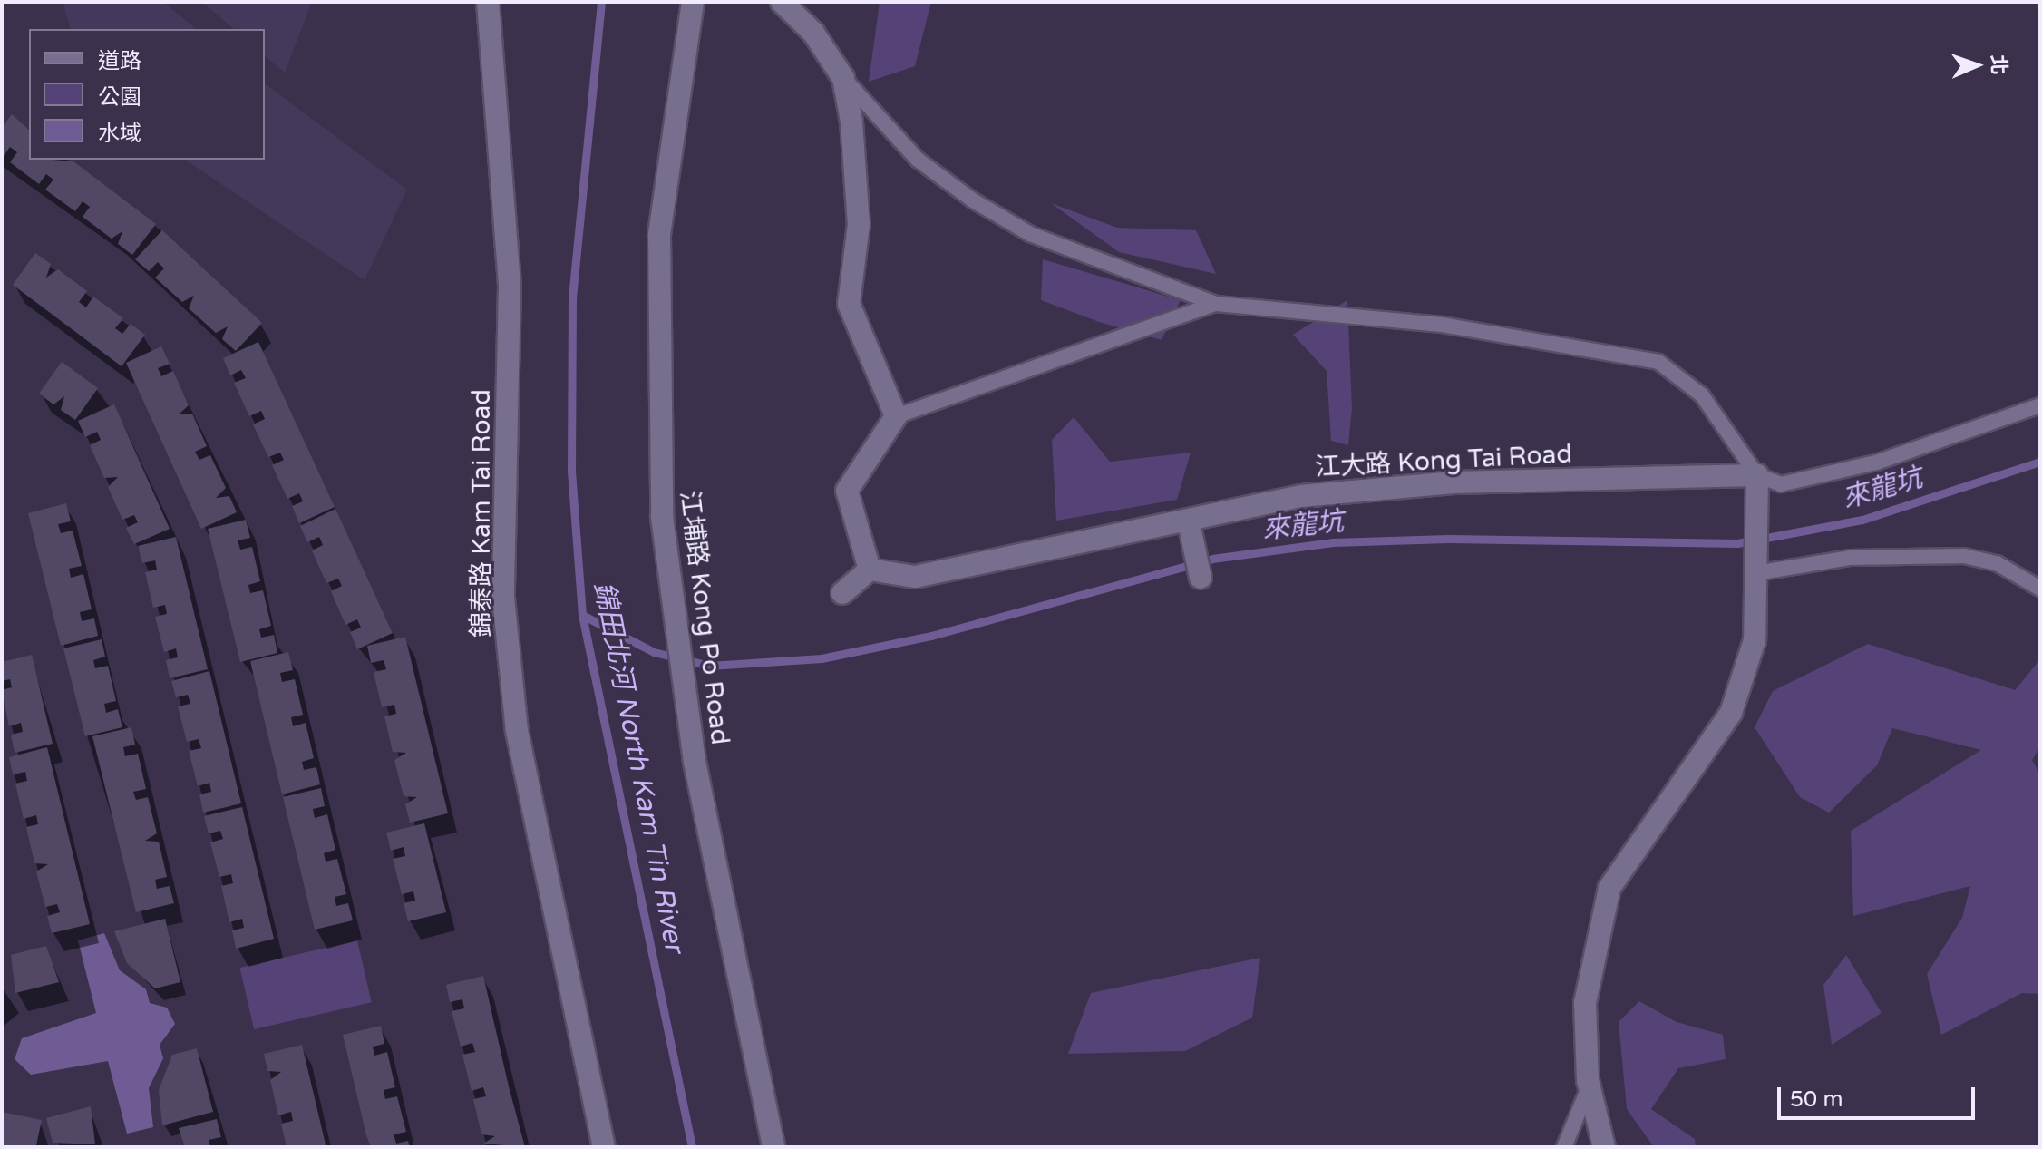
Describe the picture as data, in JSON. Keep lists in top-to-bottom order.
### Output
{
  "streets": {
    "street": ["江大路 Kong Tai Road", "錦泰路 Kam Tai Road", "江埔路 Kong Po Road"]
  },
  "water": ["來龍坑", "錦田北河 North Kam Tin River"],
  "legend": ["道路", "公園", "水域"],
  "scale_bar": "50 m",
  "north": "right"
}
